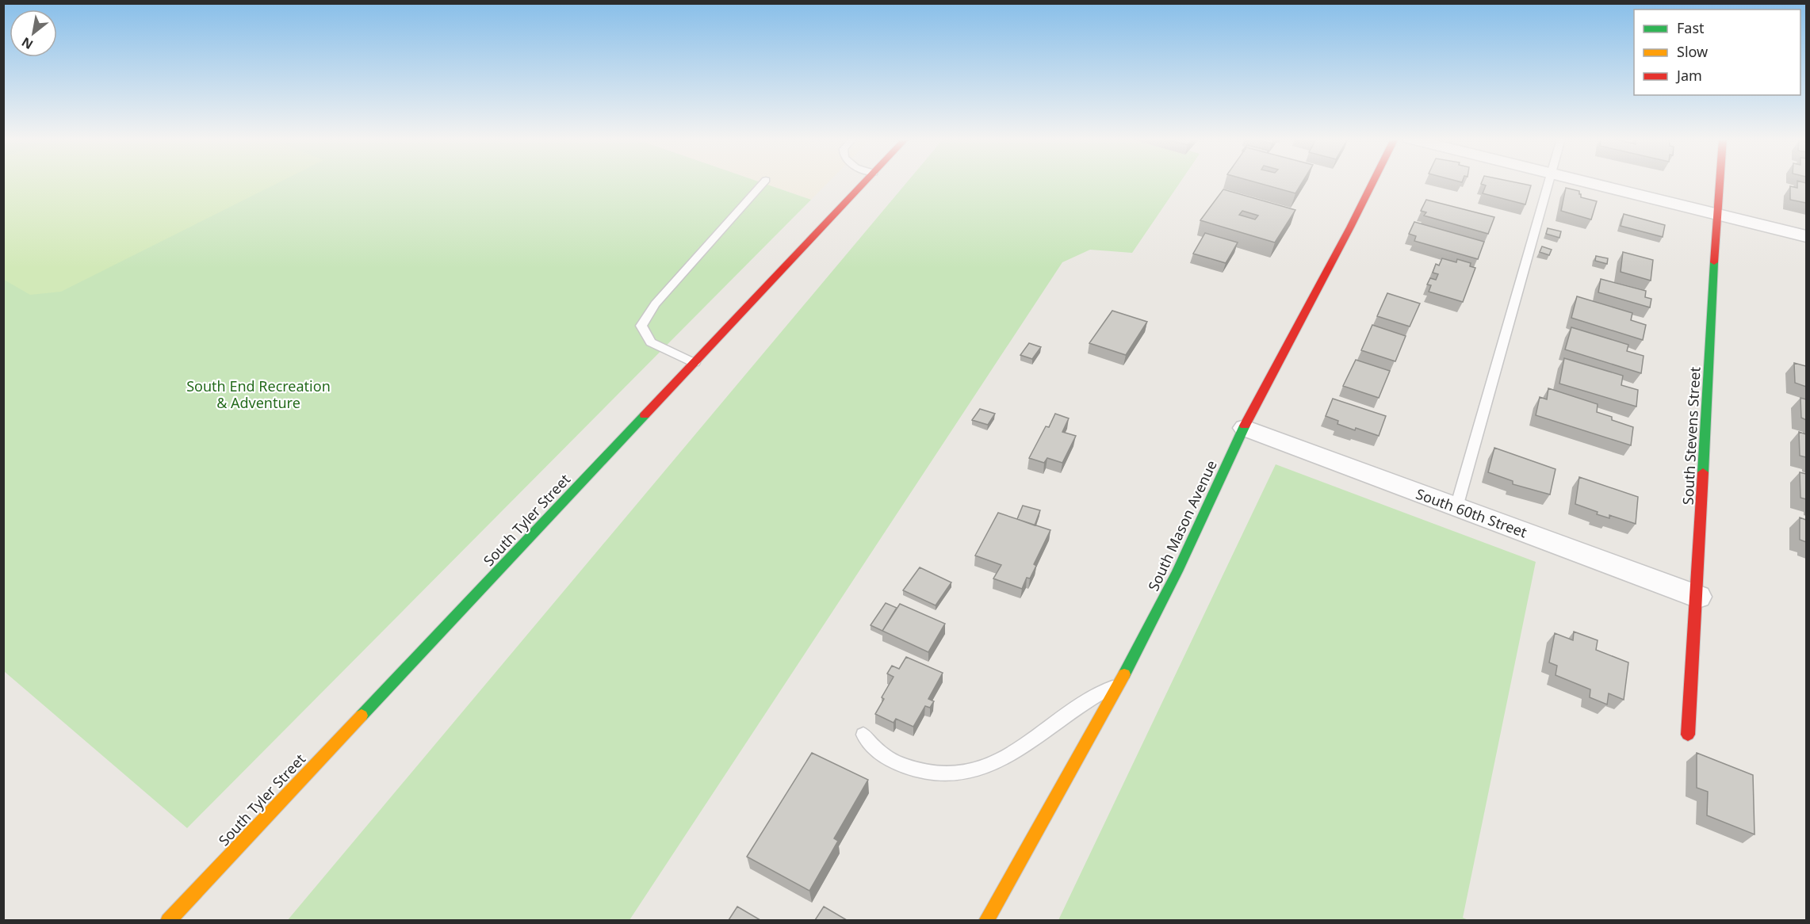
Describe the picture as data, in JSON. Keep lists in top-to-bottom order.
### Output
{
  "streets": {
    "street": [
      "South Stevens Street",
      "South 60th Street",
      "South Tyler Street",
      "South Mason Avenue"
    ]
  },
  "crossings": [
    ["South Stevens Street", "South 60th Street"],
    ["South 60th Street", "South Mason Avenue"]
  ],
  "parks": ["South End Recreation & Adventure"],
  "legend": ["Fast", "Slow", "Jam"],
  "north": "bottom left"
}
